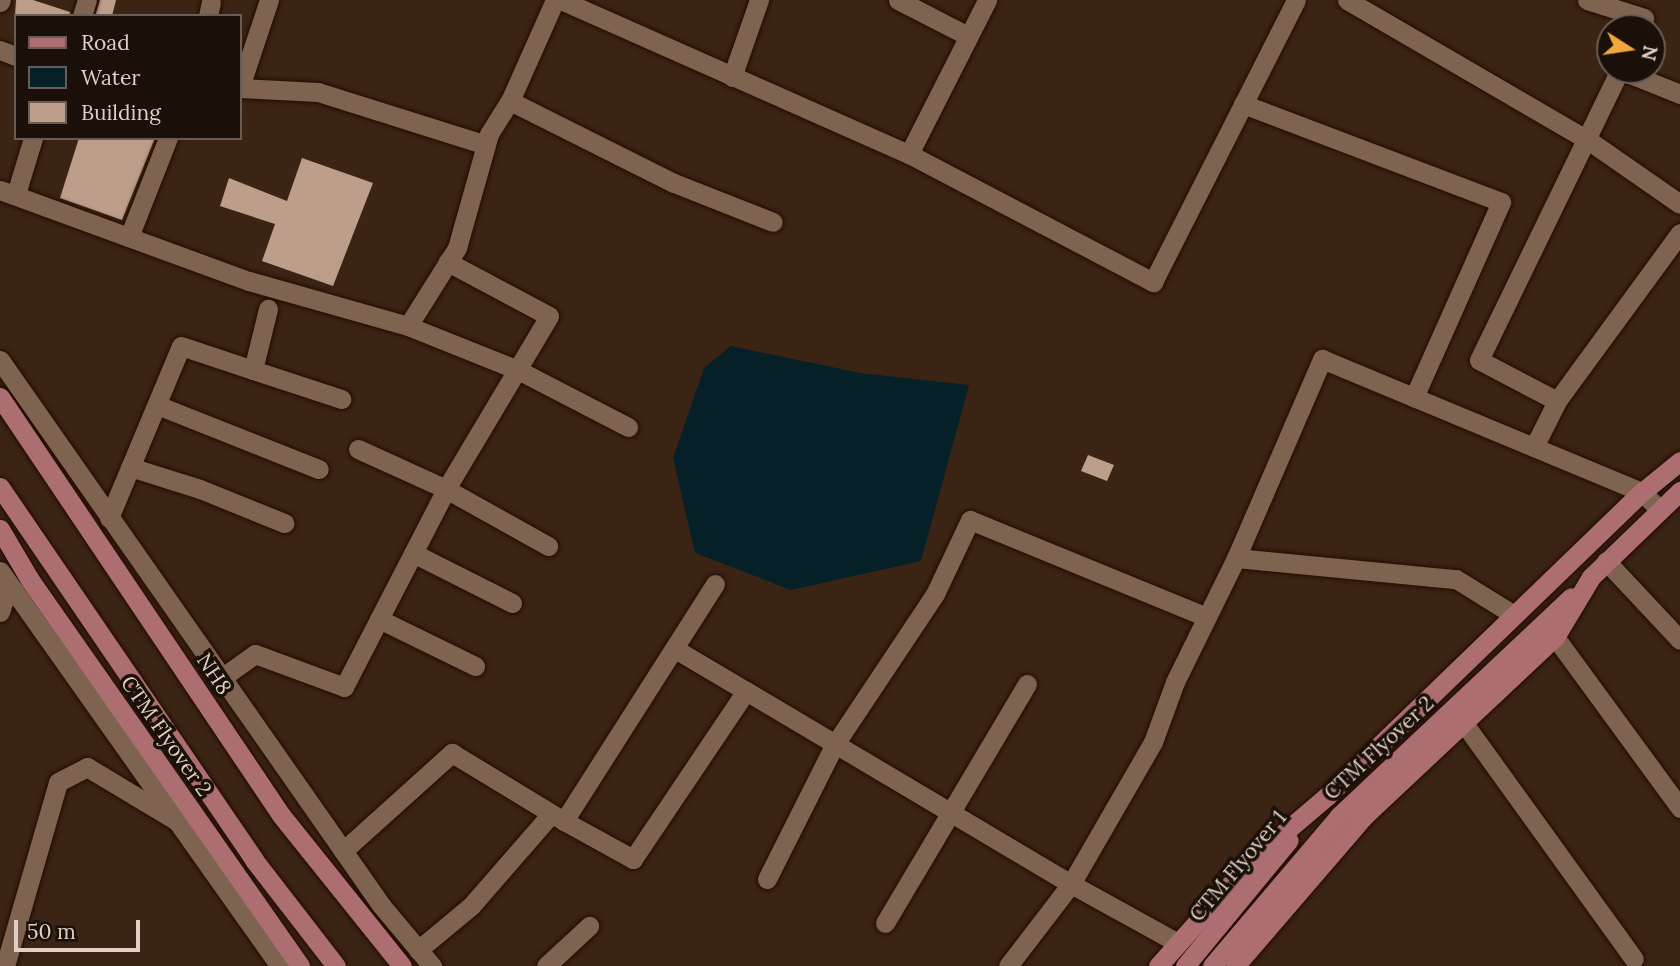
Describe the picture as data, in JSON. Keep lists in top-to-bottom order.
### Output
{
  "streets": {
    "main road": ["NH8", "CTM Flyover 2", "CTM Flyover 1"]
  },
  "legend": ["Road", "Water", "Building"],
  "scale_bar": "50 m",
  "north": "right"
}
